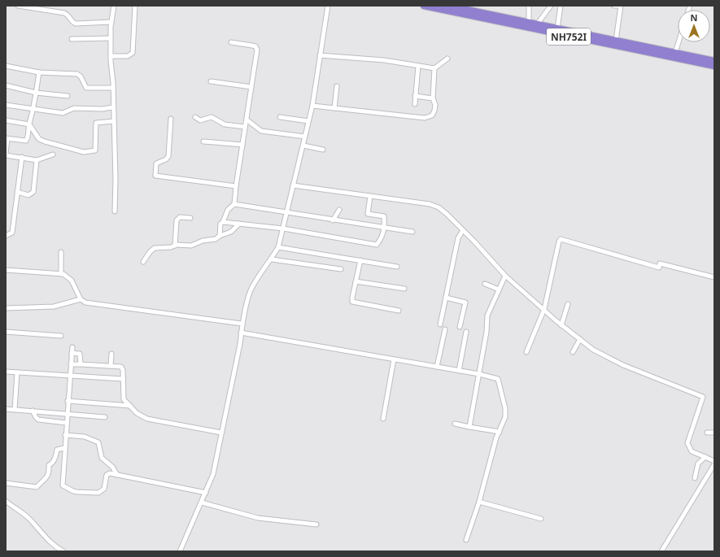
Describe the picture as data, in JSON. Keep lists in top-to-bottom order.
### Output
{
  "streets": {
    "highway": ["NH752I"]
  },
  "north": "top"
}
